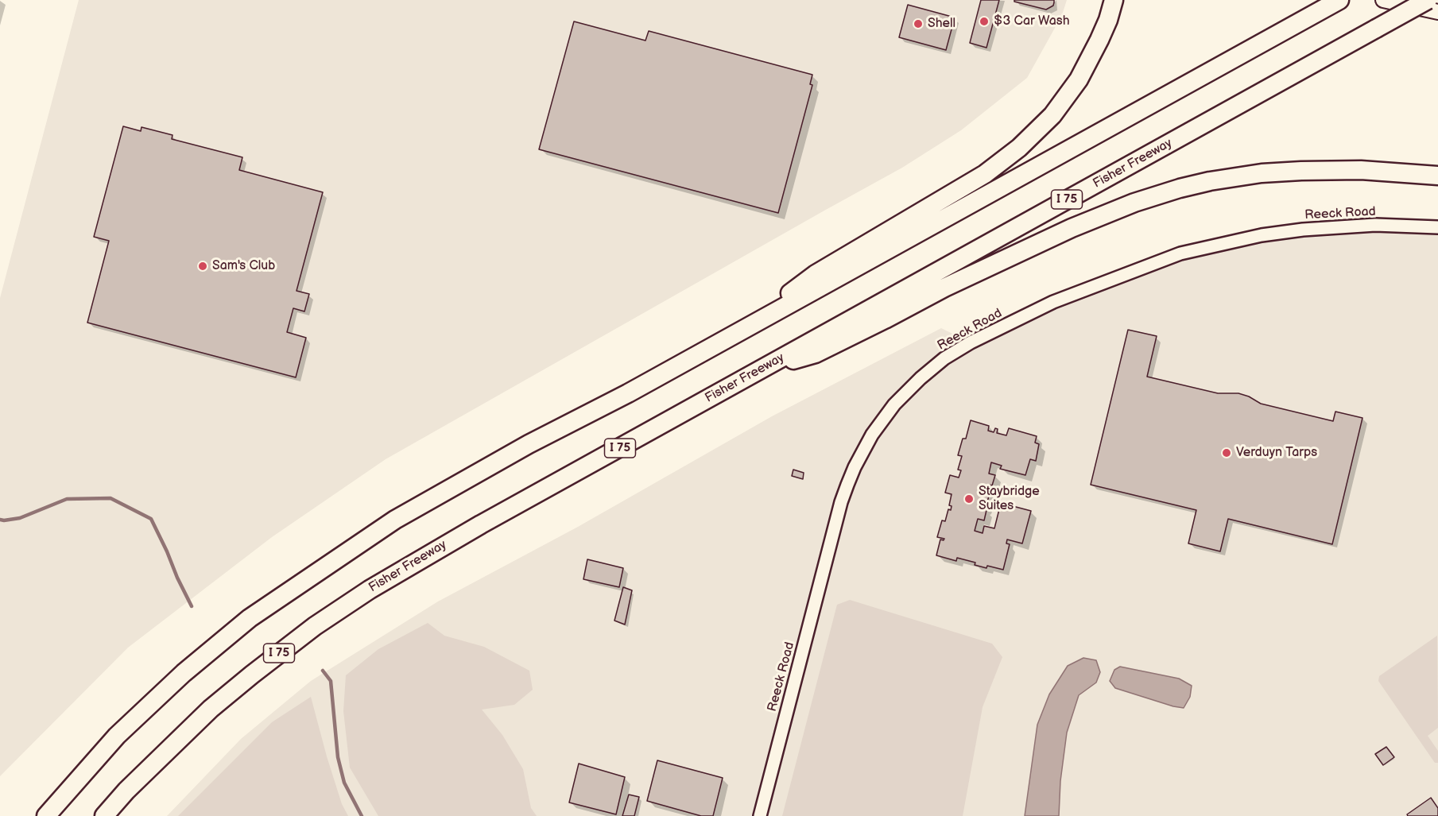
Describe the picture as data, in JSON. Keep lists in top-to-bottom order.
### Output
{
  "streets": {
    "highway": ["Fisher Freeway", "I 75"],
    "street": ["Reeck Road"]
  },
  "places": [
    "$3 Car Wash",
    "Shell",
    "Sam's Club",
    "Verduyn Tarps",
    "Staybridge Suites"
  ]
}
